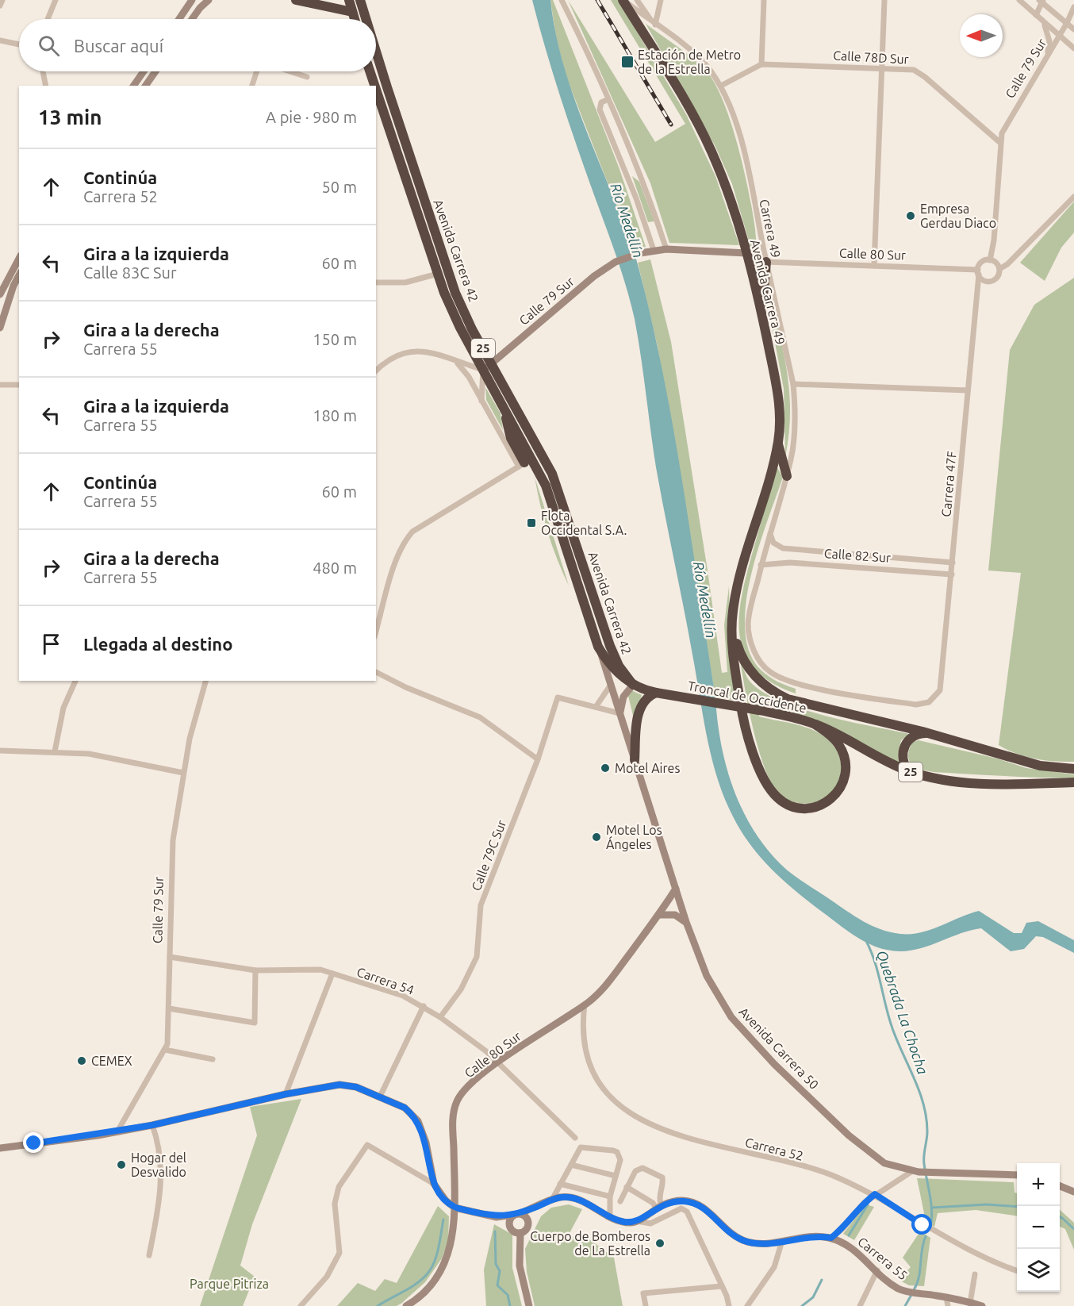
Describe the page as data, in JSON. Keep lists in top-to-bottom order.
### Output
{
  "streets": {
    "highway": [
      "Avenida Carrera 42",
      "Avenida Carrera 49",
      "25",
      "Troncal de Occidente"
    ],
    "street": [
      "Calle 78D Sur",
      "Calle 79 Sur",
      "Carrera 49",
      "Calle 80 Sur",
      "Carrera 47F",
      "Calle 82 Sur",
      "Calle 79C Sur",
      "Carrera 54",
      "Avenida Carrera 50",
      "Carrera 52",
      "Carrera 55"
    ]
  },
  "crossings": [
    ["Calle 78D Sur", "Calle 79 Sur"],
    ["Calle 78D Sur", "Carrera 49"],
    ["Calle 79 Sur", "Avenida Carrera 42"],
    ["Calle 79 Sur", "Avenida Carrera 49"],
    ["Calle 79 Sur", "Carrera 54"],
    ["Carrera 49", "Calle 80 Sur"],
    ["Carrera 49", "Avenida Carrera 49"],
    ["Carrera 49", "Carrera 47F"],
    ["Carrera 49", "Calle 82 Sur"],
    ["Avenida Carrera 42", "Troncal de Occidente"],
    ["Avenida Carrera 42", "Avenida Carrera 50"],
    ["Calle 80 Sur", "Carrera 47F"],
    ["Calle 80 Sur", "Carrera 54"],
    ["Calle 80 Sur", "Avenida Carrera 50"],
    ["Calle 80 Sur", "Carrera 52"],
    ["Avenida Carrera 49", "Troncal de Occidente"],
    ["Carrera 47F", "Calle 82 Sur"],
    ["Calle 79C Sur", "Carrera 54"]
  ],
  "water": ["Río Medellín", "Quebrada La Chocha"],
  "parks": ["Parque Pitriza"],
  "places": {
    "transit": ["Estación de Metro de la Estrella", "Flota Occidental S.A."],
    "other": [
      "Empresa Gerdau Diaco",
      "Motel Aires",
      "Motel Los Ángeles",
      "CEMEX",
      "Hogar del Desvalido",
      "Cuerpo de Bomberos de La Estrella"
    ]
  },
  "north": "left",
  "page": {
    "search": "Buscar aquí",
    "heading": ["13 min", "A pie · 980 m"],
    "list": [
      ["Continúa", "Carrera 52", "50 m"],
      ["Gira a la izquierda", "Calle 83C Sur", "60 m"],
      ["Gira a la derecha", "Carrera 55", "150 m"],
      ["Gira a la izquierda", "Carrera 55", "180 m"],
      ["Continúa", "Carrera 55", "60 m"],
      ["Gira a la derecha", "Carrera 55", "480 m"],
      "Llegada al destino"
    ],
    "map_buttons": ["+", "−"]
  }
}
